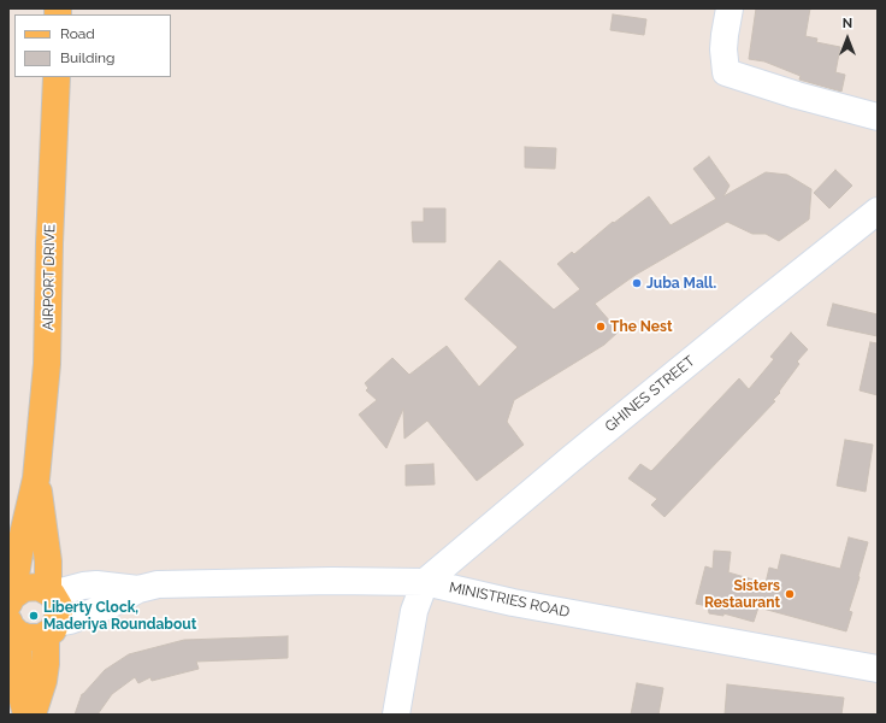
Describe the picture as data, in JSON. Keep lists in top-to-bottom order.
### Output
{
  "streets": {
    "main road": ["AIRPORT DRIVE"],
    "street": ["GHINES STREET", "MINISTRIES ROAD"]
  },
  "crossings": [
    ["AIRPORT DRIVE", "MINISTRIES ROAD"],
    ["GHINES STREET", "MINISTRIES ROAD"]
  ],
  "places": [
    "Juba Mall.",
    "The Nest",
    "Sisters Restaurant",
    "Liberty Clock, Maderiya Roundabout"
  ],
  "legend": ["Road", "Building"],
  "north": "top"
}
